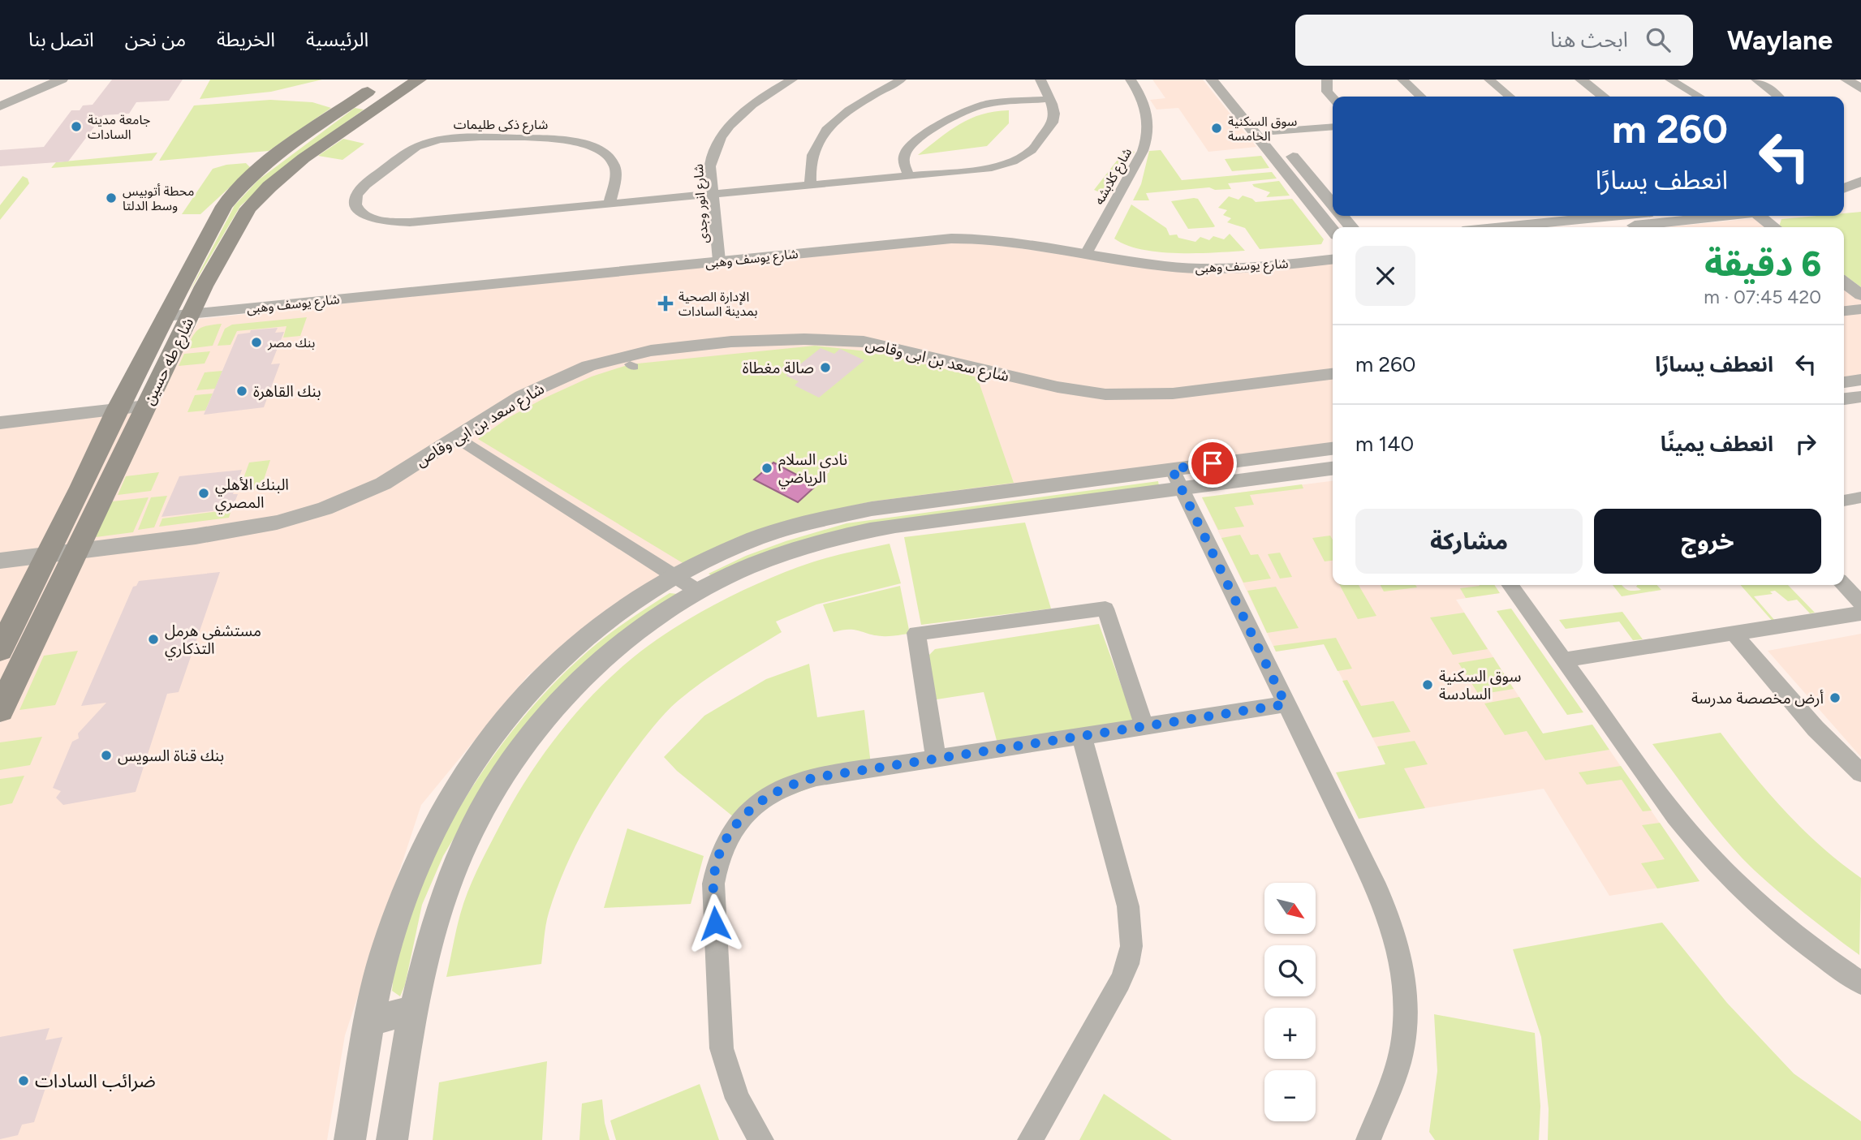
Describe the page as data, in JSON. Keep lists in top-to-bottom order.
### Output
{
  "streets": {
    "main road": ["شارع طه حسين"],
    "street": [
      "شارع ذكى طليمات",
      "شارع كلابشه",
      "شارع انور وجدى",
      "شارع يوسف وهبى",
      "شارع سعد بن ابى وقاص"
    ]
  },
  "crossings": [
    ["شارع ذكى طليمات", "شارع انور وجدى"],
    ["شارع كلابشه", "شارع يوسف وهبى"],
    ["شارع انور وجدى", "شارع يوسف وهبى"],
    ["شارع يوسف وهبى", "شارع طه حسين"],
    ["شارع سعد بن ابى وقاص", "شارع طه حسين"]
  ],
  "places": {
    "other": [
      "جامعة مدينة السادات",
      "سوق السكنية الخامسة",
      "محطة أتوبيس وسط الدلتا",
      "بنك مصر",
      "صالة مغطاة",
      "بنك القاهرة",
      "نادي السلام الرياضي",
      "البنك الأهلي المصري",
      "مستشفى هرمل التذكاري",
      "سوق السكنية السادسة",
      "أرض مخصصة مدرسة",
      "بنك قناة السويس",
      "ضرائب السادات"
    ],
    "health": ["الإدارة الصحية بمدينة السادات"]
  },
  "north": "bottom right",
  "page": {
    "header": "Waylane",
    "search": "ابحث هنا",
    "nav": [
      "الرئيسية",
      "الخريطة",
      "من نحن",
      "اتصل بنا"
    ],
    "turn": ["260 m", "انعطف يسارًا"],
    "heading": ["6 دقيقة", "420 m · 07:45"],
    "list": [
      {
        "name": "انعطف يسارًا",
        "value": "260 m"
      },
      {
        "name": "انعطف يمينًا",
        "value": "140 m"
      }
    ],
    "buttons": ["خروج", "مشاركة"],
    "map_buttons": ["+", "−"]
  }
}
